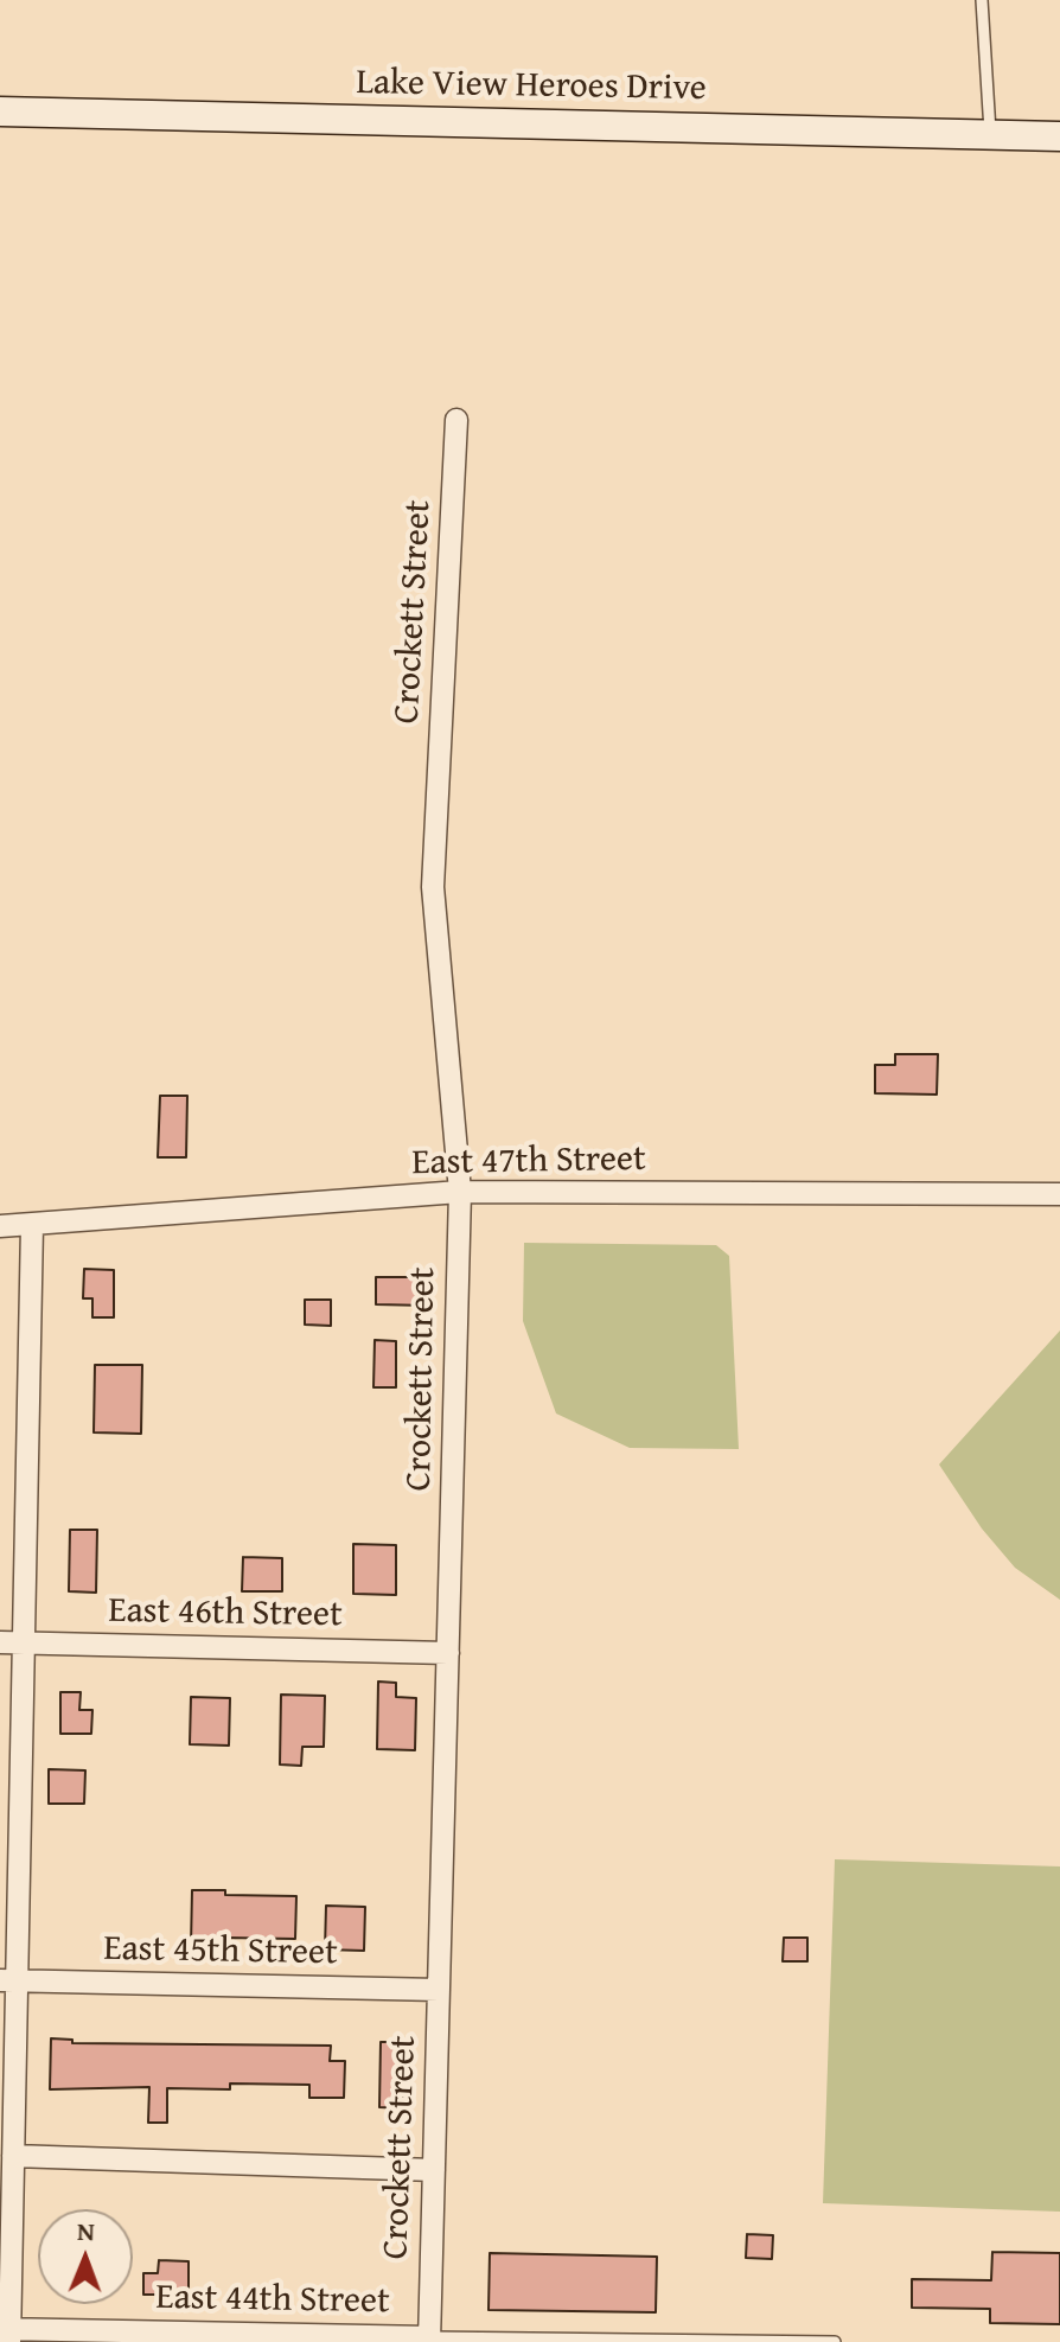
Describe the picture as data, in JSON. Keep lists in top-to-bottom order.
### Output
{
  "streets": {
    "street": [
      "Lake View Heroes Drive",
      "Crockett Street",
      "East 47th Street",
      "East 46th Street",
      "East 45th Street",
      "East 44th Street"
    ]
  },
  "crossings": [
    ["Crockett Street", "East 47th Street"],
    ["Crockett Street", "East 46th Street"],
    ["Crockett Street", "East 45th Street"],
    ["Crockett Street", "East 44th Street"]
  ],
  "north": "top"
}
